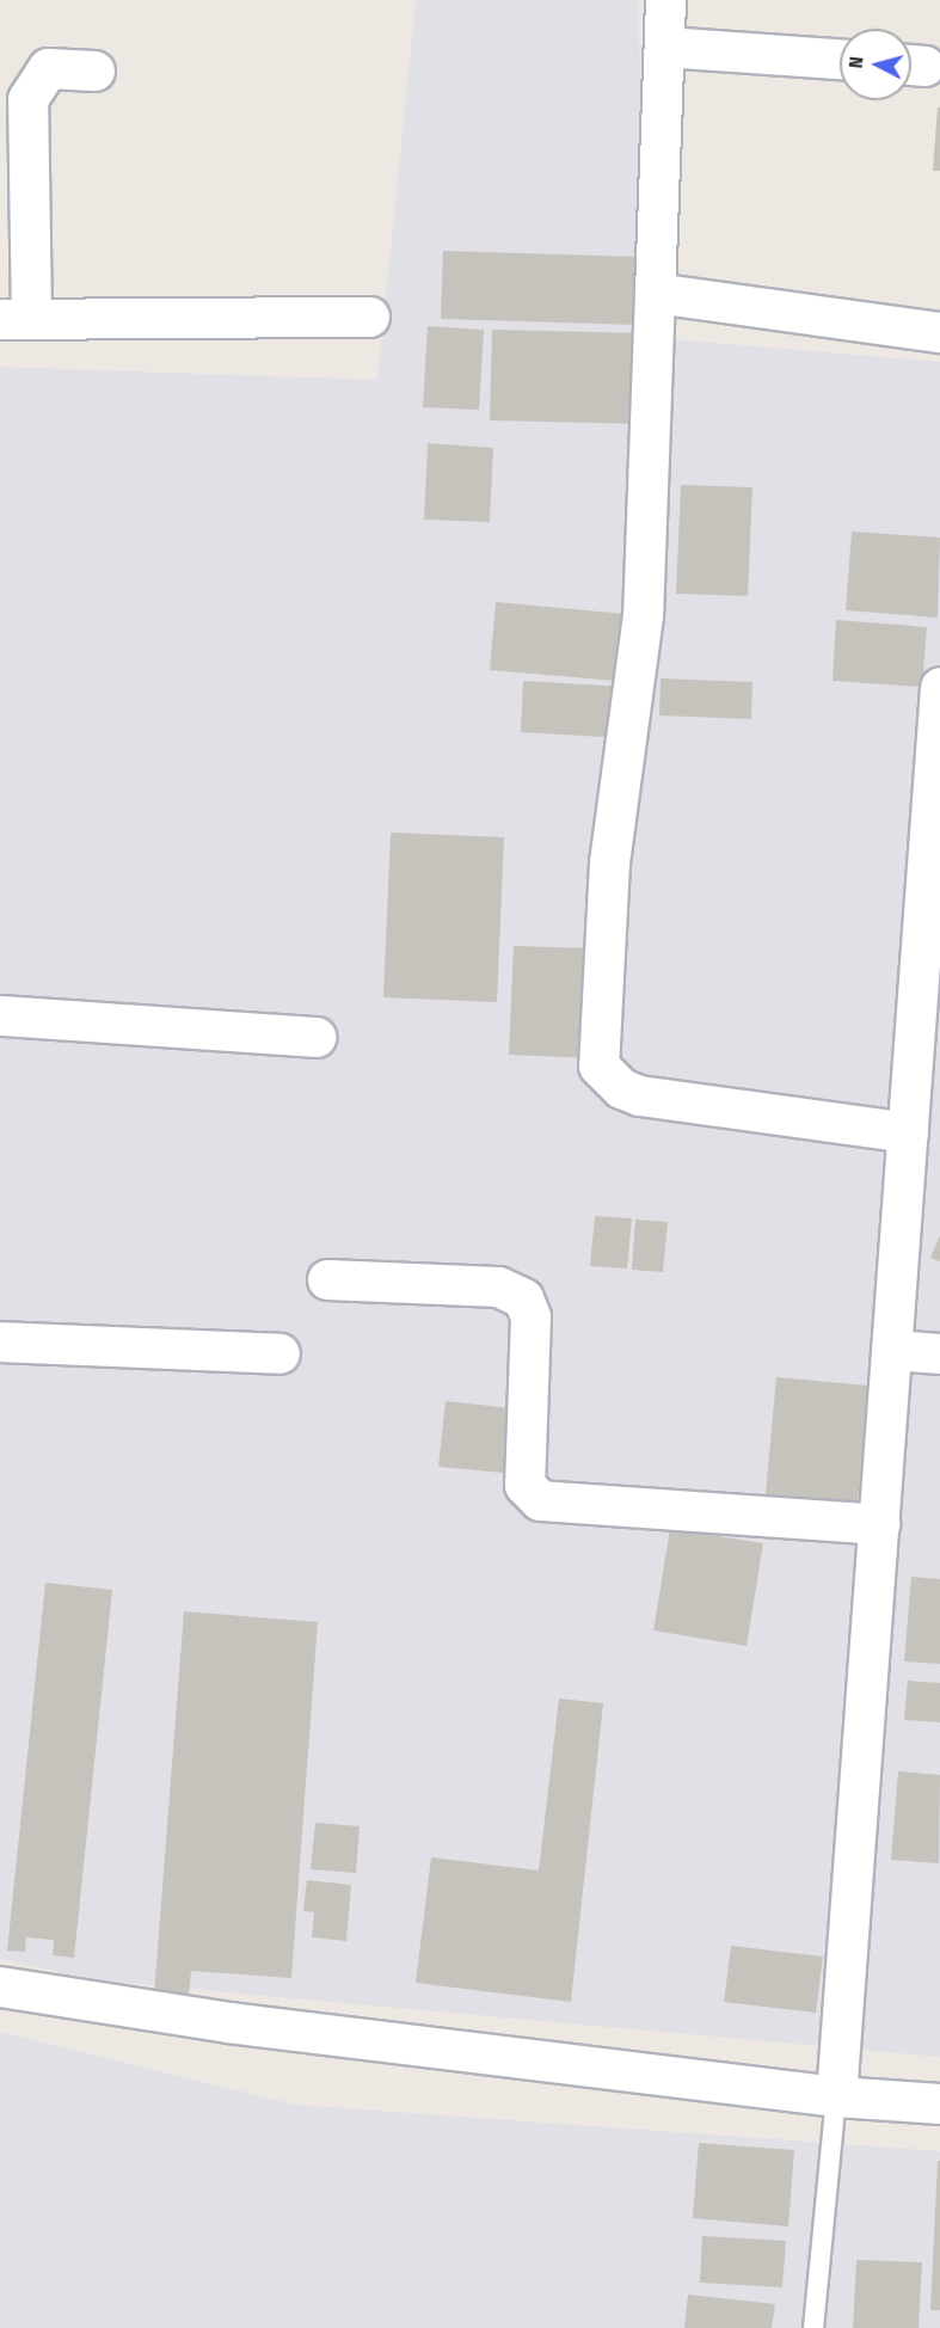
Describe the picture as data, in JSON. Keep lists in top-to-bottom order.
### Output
{
  "north": "left"
}
